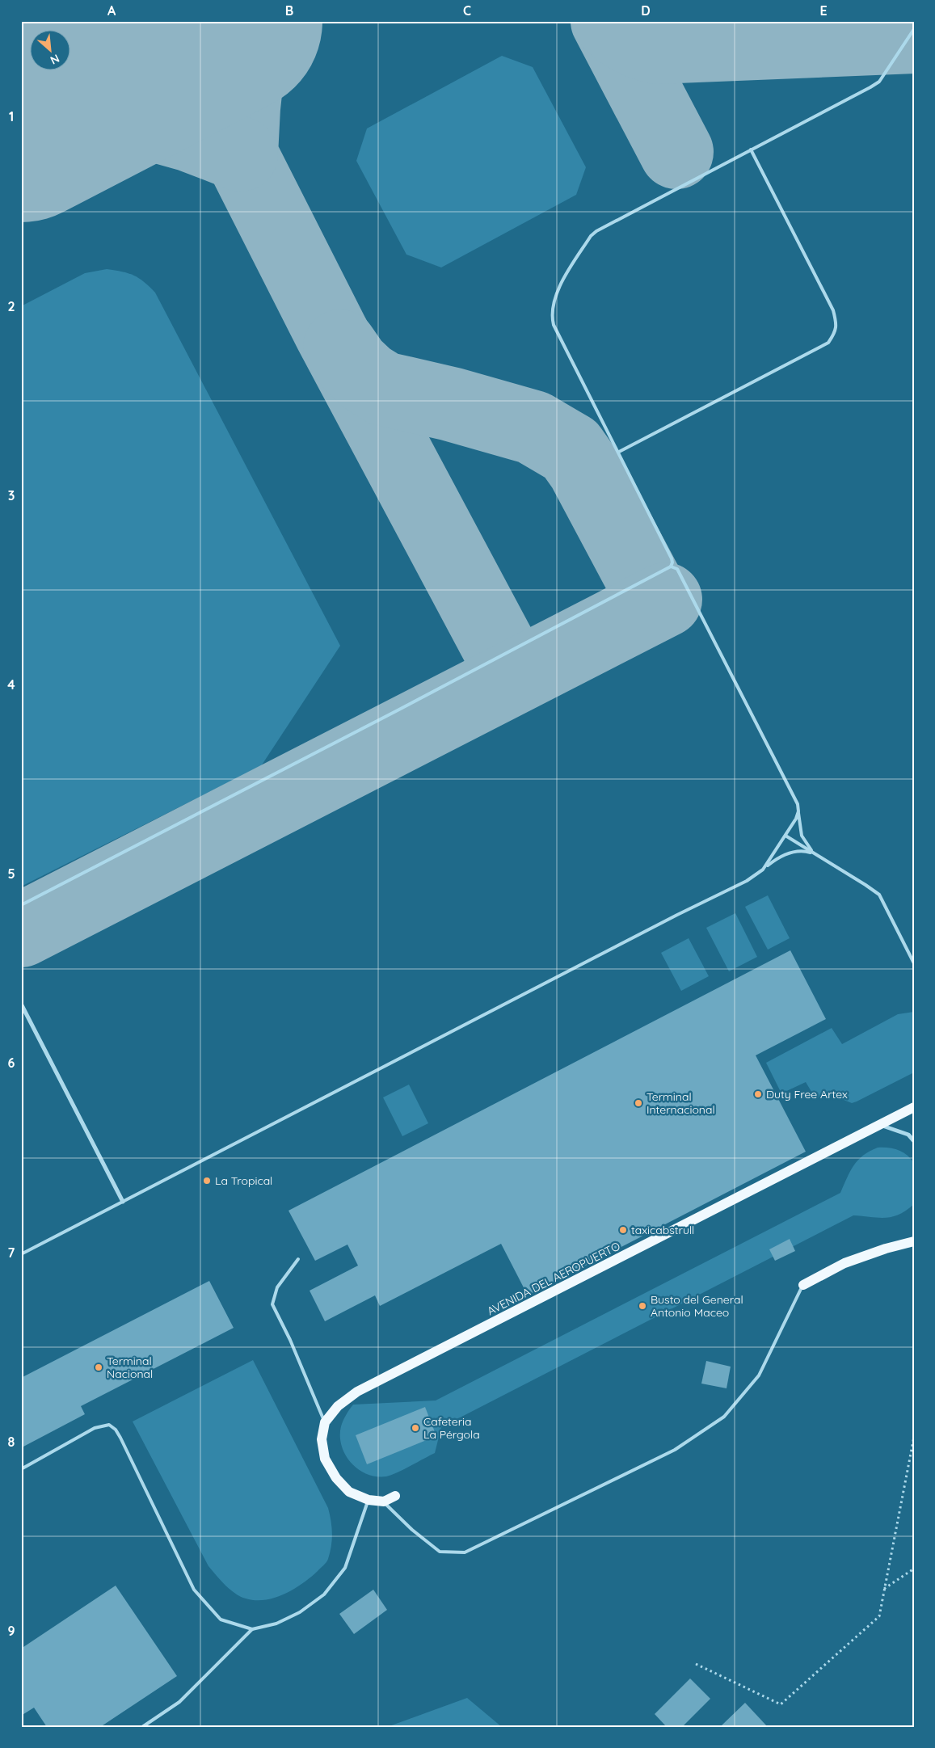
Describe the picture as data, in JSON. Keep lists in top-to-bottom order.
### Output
{
  "streets": {
    "main road": ["AVENIDA DEL AEROPUERTO"]
  },
  "places": [
    "Duty Free Artex",
    "Terminal Internacional",
    "La Tropical",
    "taxicabstrull",
    "Busto del General Antonio Maceo",
    "Terminal Nacional",
    "Cafeteria La Pérgola"
  ],
  "north": "bottom right",
  "grid": {
    "columns": [
      "A",
      "B",
      "C",
      "D",
      "E"
    ],
    "rows": [
      "1",
      "2",
      "3",
      "4",
      "5",
      "6",
      "7",
      "8",
      "9"
    ]
  }
}
